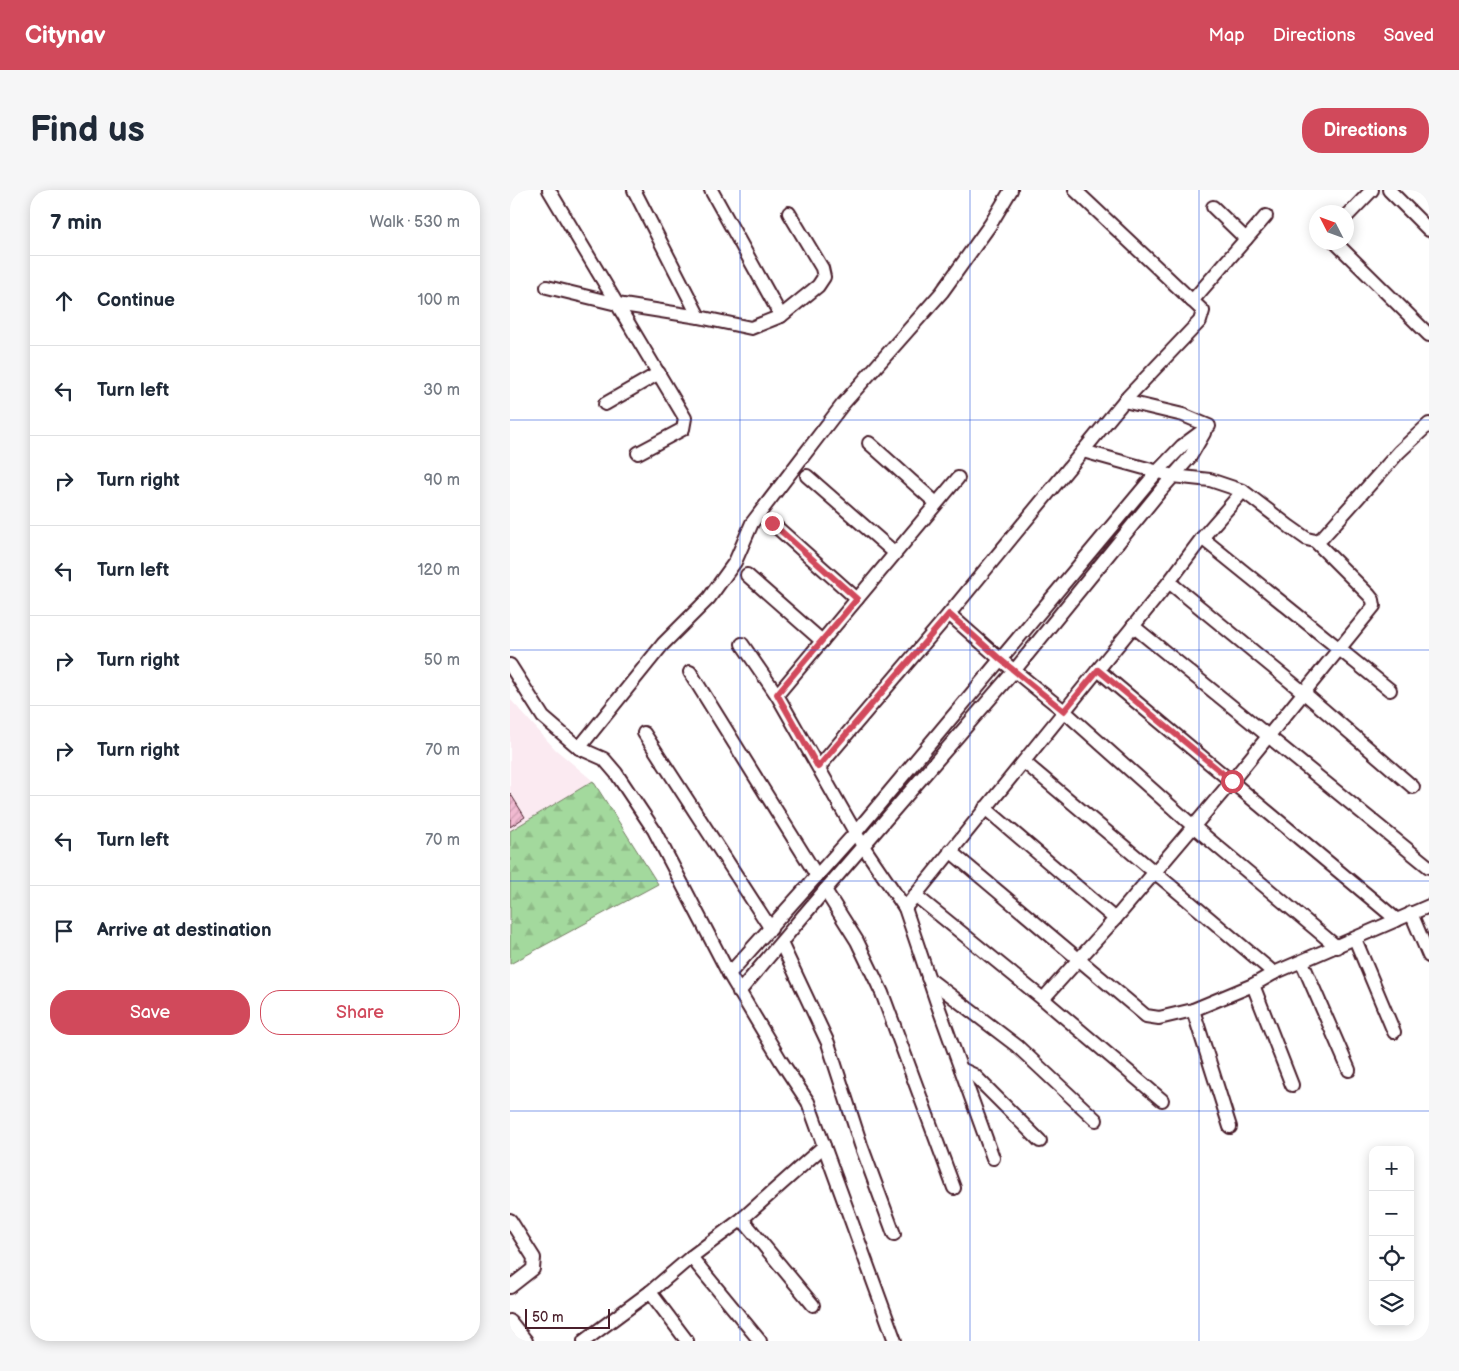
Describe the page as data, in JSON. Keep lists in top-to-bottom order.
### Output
{
  "scale_bar": "50 m",
  "north": "top left",
  "page": {
    "header": "Citynav",
    "nav": ["Map", "Directions", "Saved"],
    "buttons": [
      "Directions",
      ["Save", "Share"]
    ],
    "title": "Find us",
    "heading": ["7 min", "Walk · 530 m"],
    "list": [
      ["Continue", "100 m"],
      ["Turn left", "30 m"],
      ["Turn right", "90 m"],
      ["Turn left", "120 m"],
      ["Turn right", "50 m"],
      ["Turn right", "70 m"],
      ["Turn left", "70 m"],
      "Arrive at destination"
    ],
    "map_buttons": ["+", "−"],
    "scale": "50 m"
  }
}
